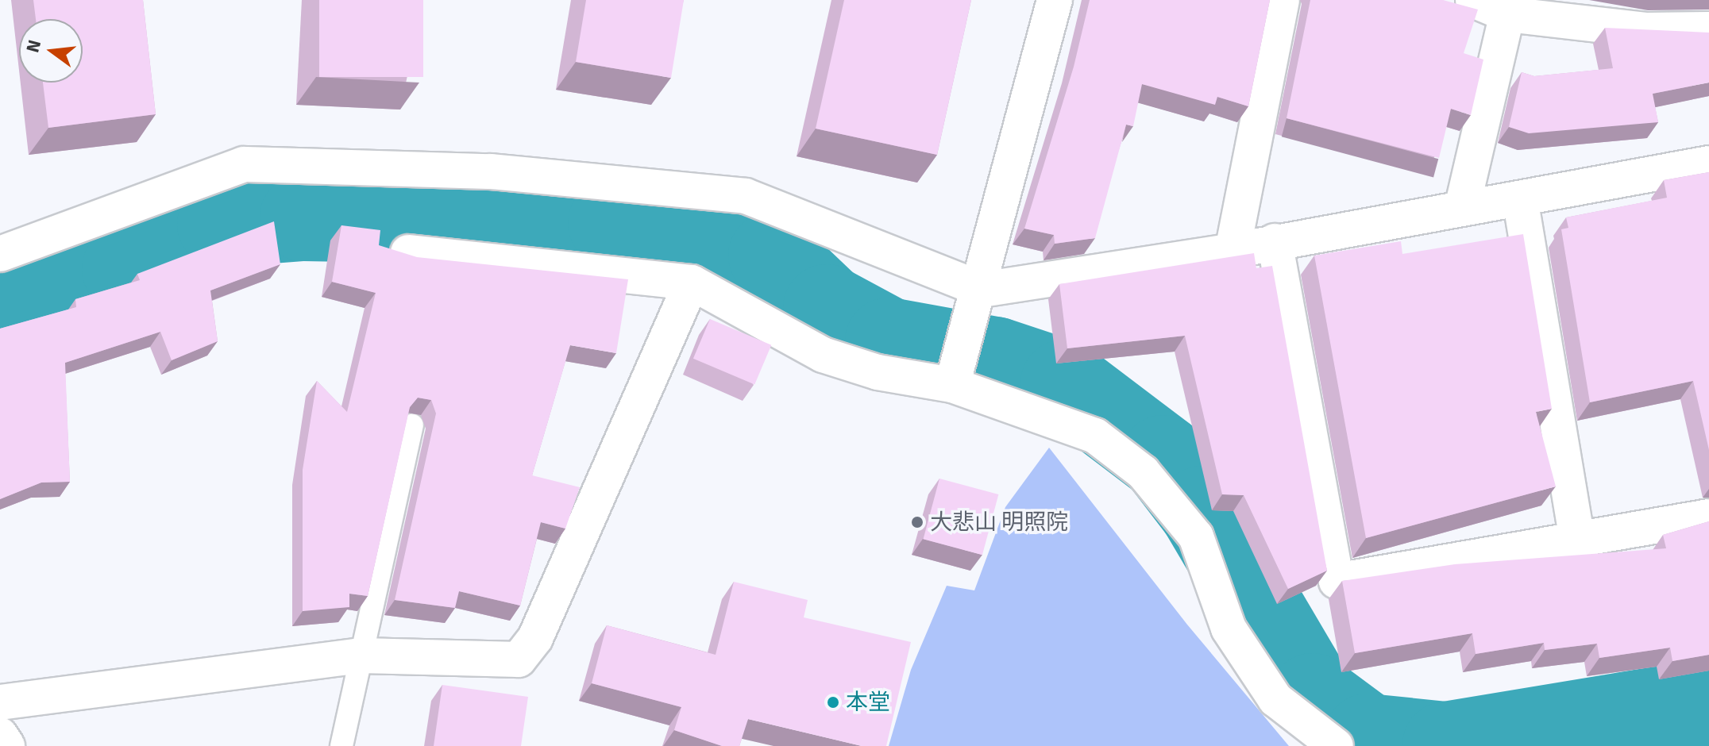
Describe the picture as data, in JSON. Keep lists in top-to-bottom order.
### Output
{
  "places": ["大悲山 明照院", "本堂"],
  "north": "left"
}
